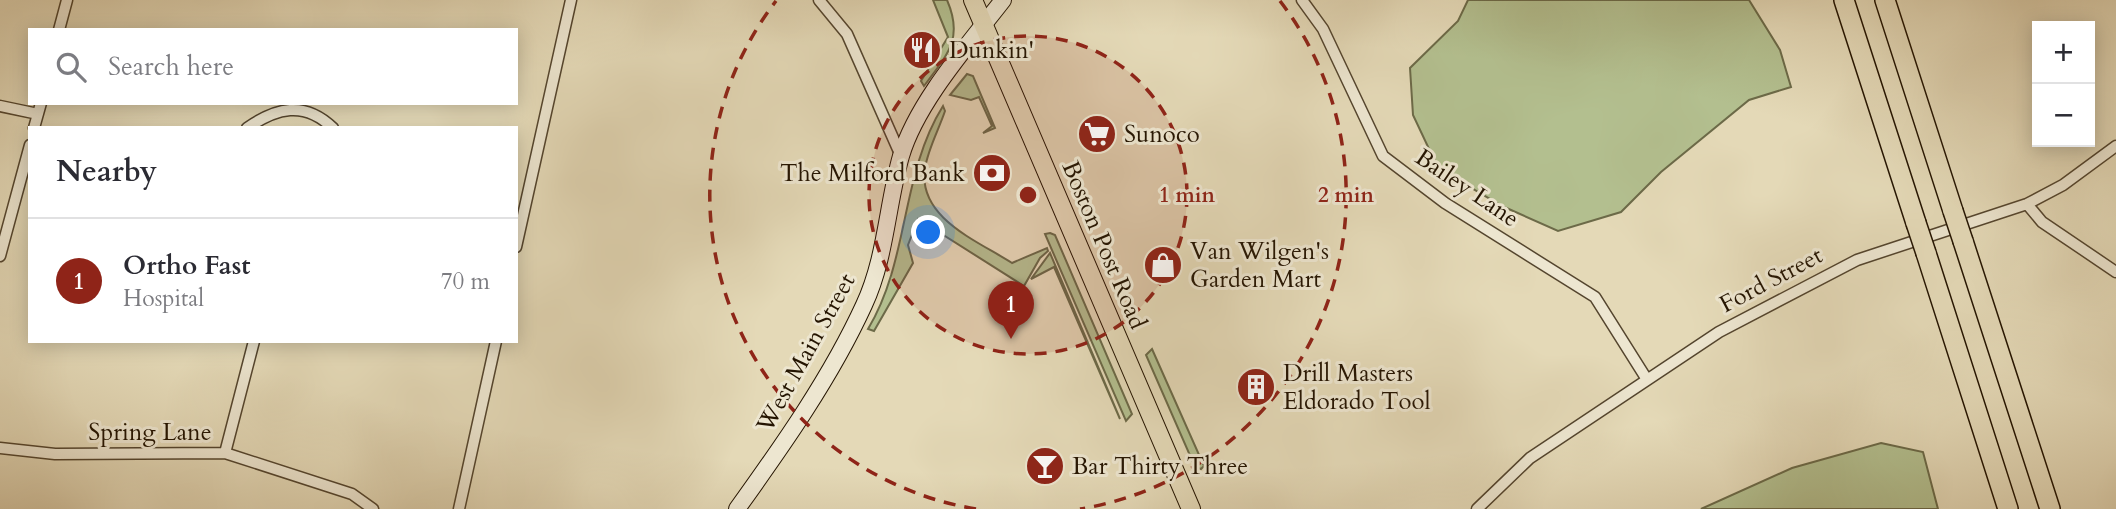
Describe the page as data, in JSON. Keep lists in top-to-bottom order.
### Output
{
  "streets": {
    "main road": ["Boston Post Road", "West Main Street"],
    "street": ["Bailey Lane", "Ford Street", "Spring Lane"]
  },
  "crossings": [
    ["Bailey Lane", "Ford Street"],
    ["Boston Post Road", "West Main Street"]
  ],
  "places": {
    "restaurant": ["Dunkin'"],
    "supermarket": ["Sunoco"],
    "bank": ["The Milford Bank"],
    "shop": ["Van Wilgen's Garden Mart"],
    "building": ["Drill Masters Eldorado Tool"],
    "bar": ["Bar Thirty Three"]
  },
  "page": {
    "map_buttons": ["+", "−"],
    "search": "Search here",
    "heading": "Nearby",
    "list": [
      {
        "mark": "1",
        "name": "Ortho Fast",
        "note": "Hospital",
        "value": "70 m"
      }
    ],
    "pins": "1"
  },
  "rings": ["1 min", "2 min"]
}
